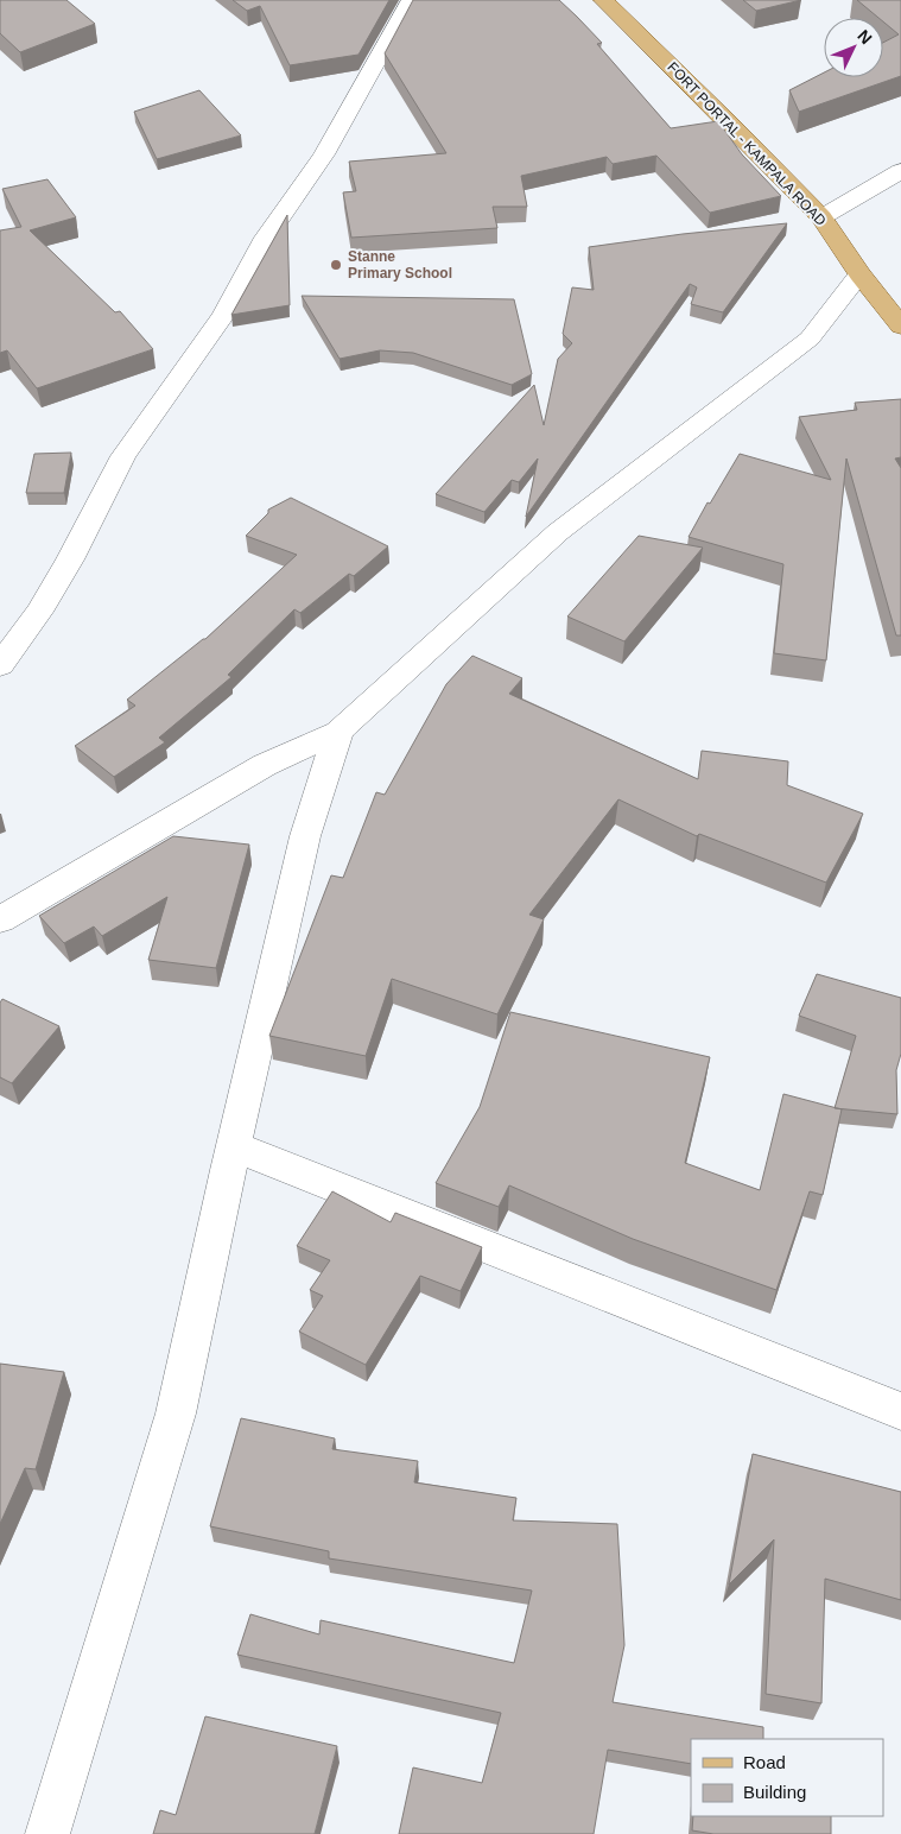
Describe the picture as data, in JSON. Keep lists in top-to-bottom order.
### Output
{
  "streets": {
    "main road": ["FORT PORTAL - KAMPALA ROAD"]
  },
  "places": ["Stanne Primary School"],
  "legend": ["Road", "Building"],
  "north": "top right"
}
